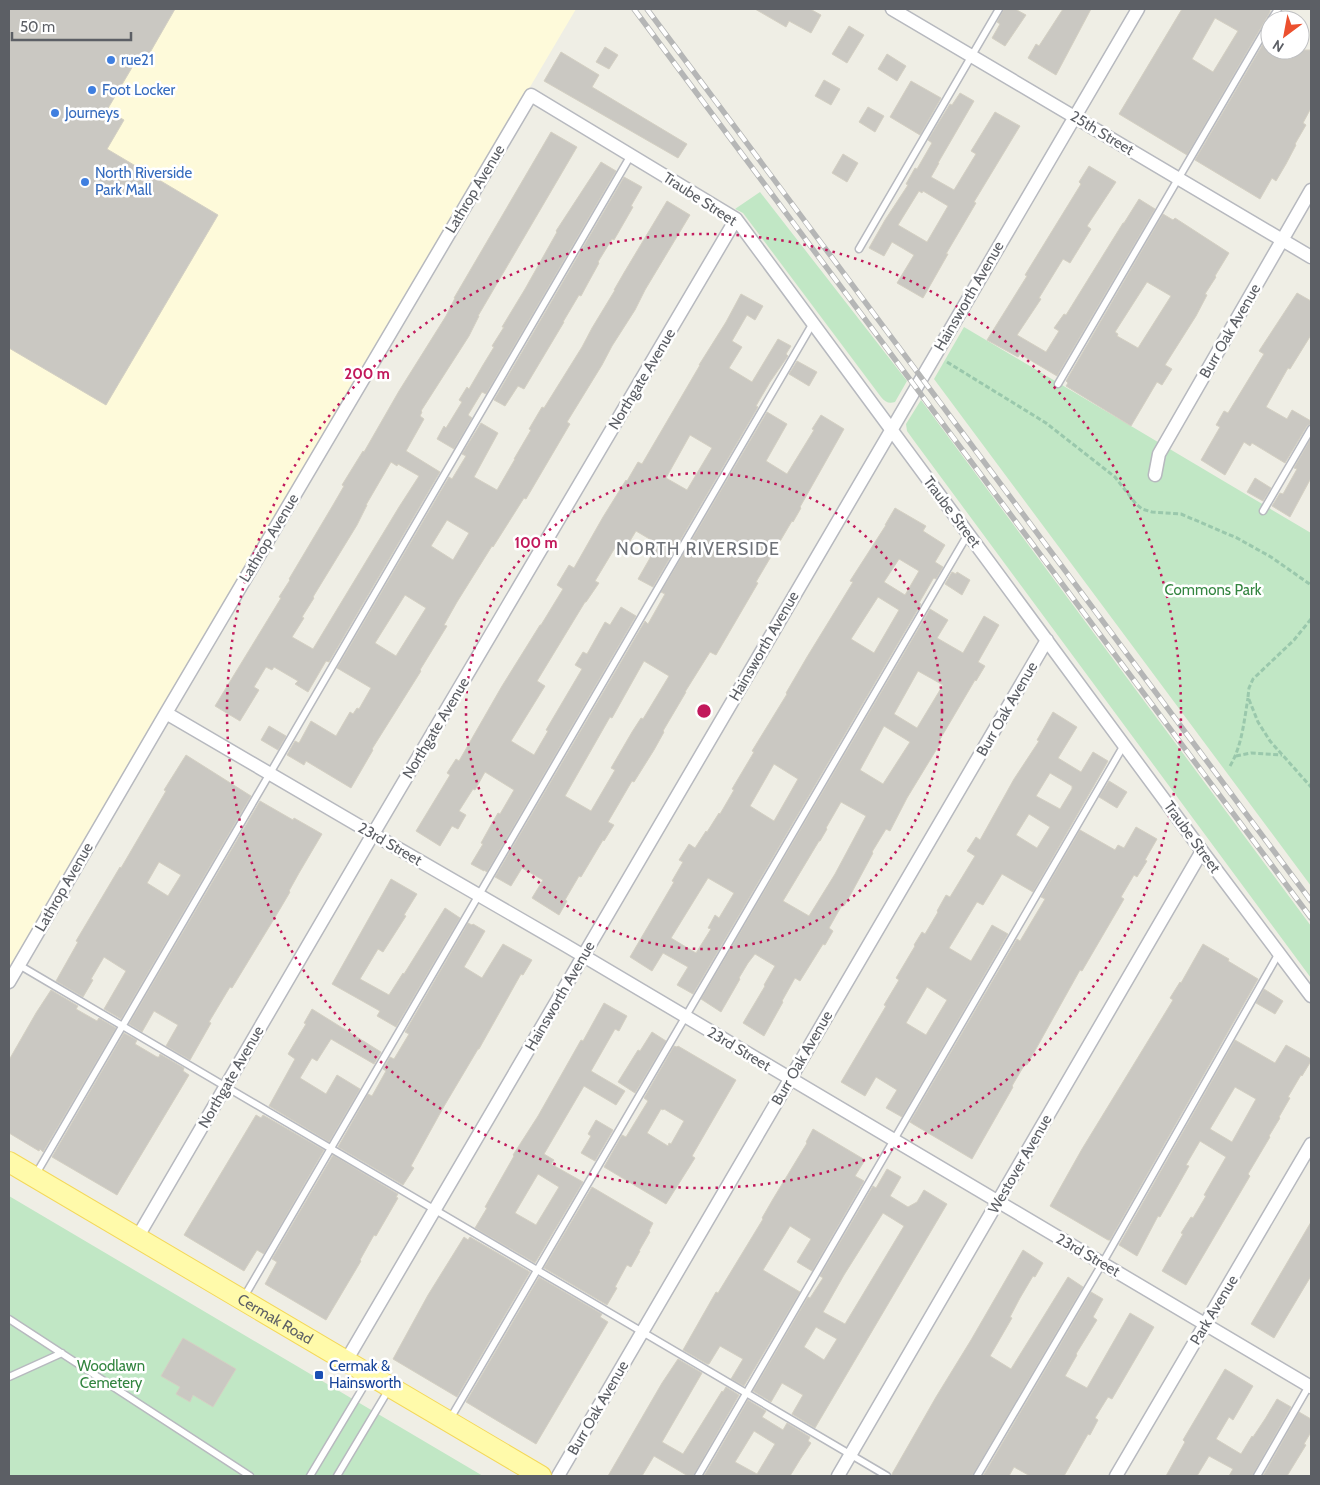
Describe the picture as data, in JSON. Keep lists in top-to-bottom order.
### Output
{
  "streets": {
    "main road": ["Cermak Road"],
    "street": [
      "25th Street",
      "Lathrop Avenue",
      "Traube Street",
      "Hainsworth Avenue",
      "Burr Oak Avenue",
      "Northgate Avenue",
      "23rd Street",
      "Westover Avenue",
      "Park Avenue"
    ]
  },
  "crossings": [
    ["25th Street", "Hainsworth Avenue"],
    ["25th Street", "Burr Oak Avenue"],
    ["Lathrop Avenue", "Traube Street"],
    ["Lathrop Avenue", "23rd Street"],
    ["Traube Street", "Hainsworth Avenue"],
    ["Traube Street", "Burr Oak Avenue"],
    ["Traube Street", "Northgate Avenue"],
    ["Traube Street", "Westover Avenue"],
    ["Hainsworth Avenue", "23rd Street"],
    ["Hainsworth Avenue", "Cermak Road"],
    ["Burr Oak Avenue", "23rd Street"],
    ["Northgate Avenue", "23rd Street"],
    ["Northgate Avenue", "Cermak Road"],
    ["23rd Street", "Westover Avenue"],
    ["23rd Street", "Park Avenue"]
  ],
  "districts": ["NORTH RIVERSIDE"],
  "parks": ["Commons Park", "Woodlawn Cemetery"],
  "places": {
    "other": [
      "rue21",
      "Foot Locker",
      "Journeys",
      "North Riverside Park Mall"
    ],
    "transit": ["Cermak & Hainsworth"]
  },
  "scale_bar": "50 m",
  "north": "bottom left",
  "rings": ["200 m", "100 m"]
}
